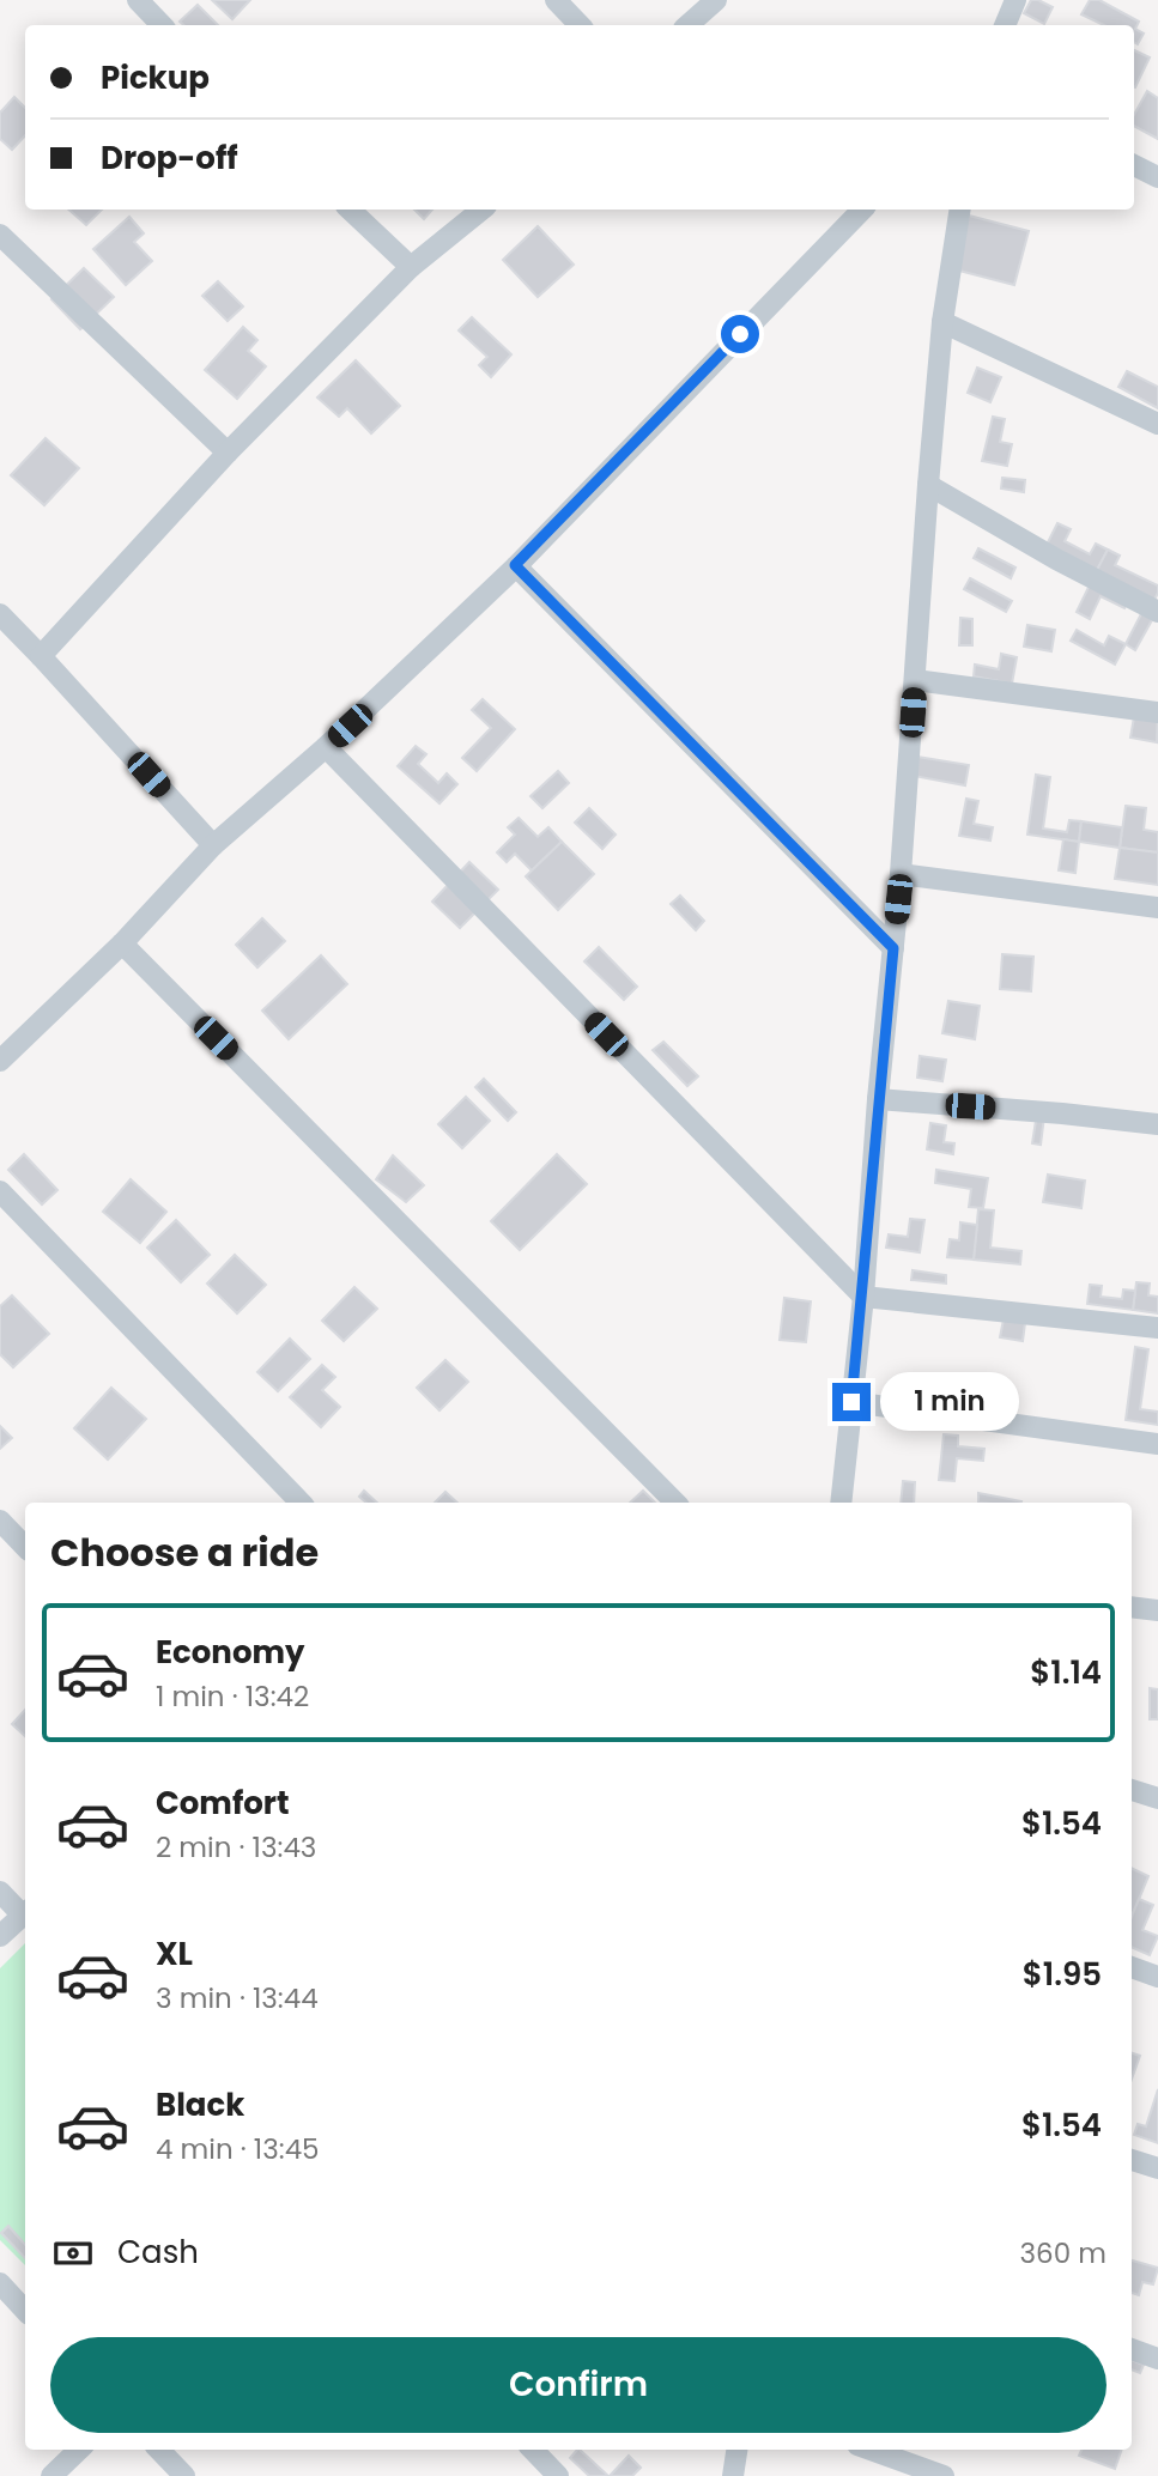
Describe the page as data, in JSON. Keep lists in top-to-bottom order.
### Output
{
  "page": {
    "banner": ["Pickup", "Drop-off"],
    "bubble": "1 min",
    "heading": "Choose a ride",
    "list": [
      {
        "name": "Economy",
        "note": "1 min · 13:42",
        "value": "$1.14"
      },
      {
        "name": "Comfort",
        "note": "2 min · 13:43",
        "value": "$1.54"
      },
      {
        "name": "XL",
        "note": "3 min · 13:44",
        "value": "$1.95"
      },
      {
        "name": "Black",
        "note": "4 min · 13:45",
        "value": "$1.54"
      }
    ],
    "pay": ["Cash", "360 m"],
    "buttons": "Confirm"
  }
}
